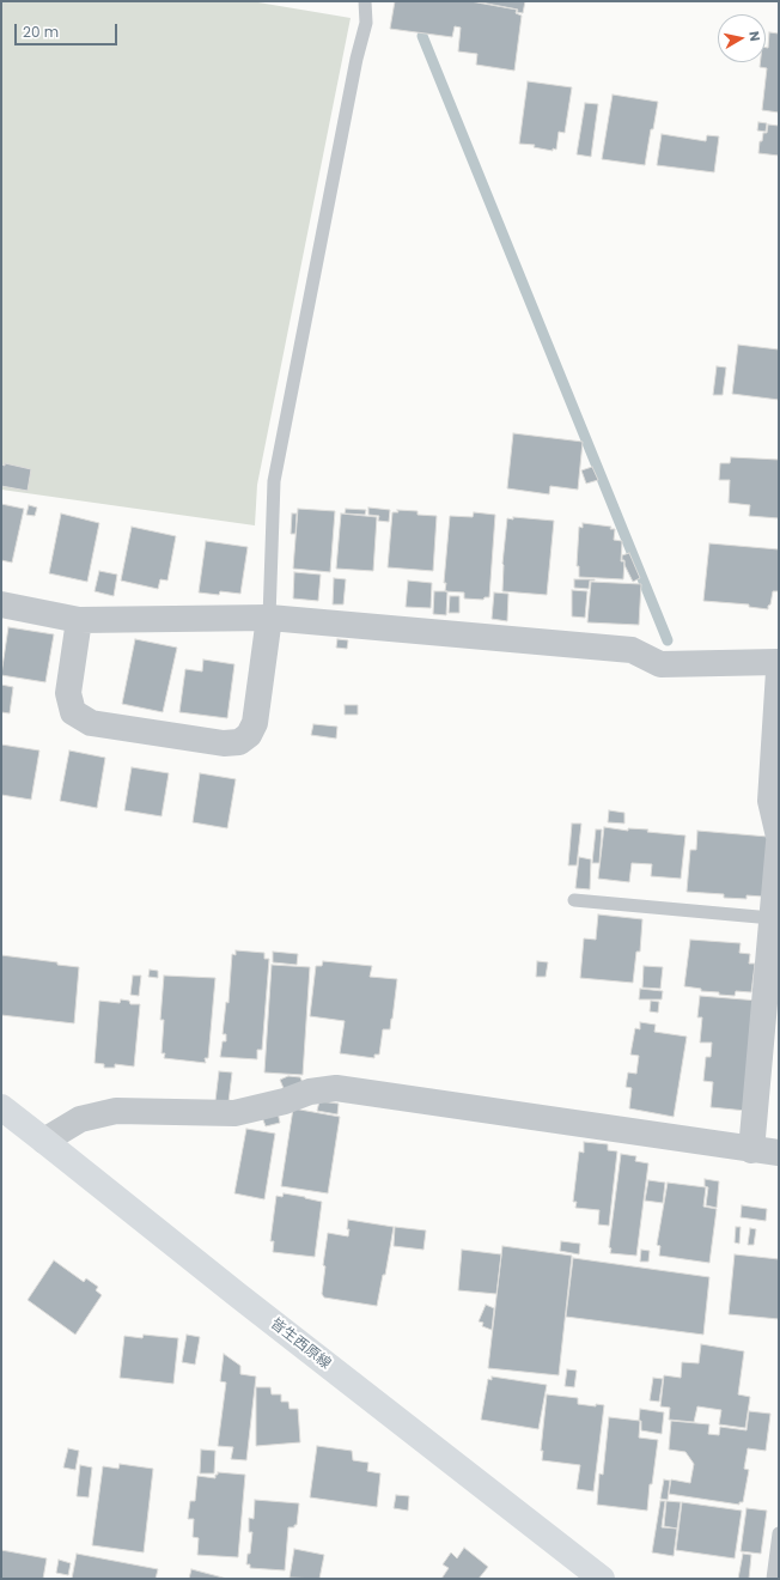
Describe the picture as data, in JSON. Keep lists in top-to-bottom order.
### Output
{
  "streets": {
    "main road": ["皆生西原線"]
  },
  "scale_bar": "20 m",
  "north": "right"
}
